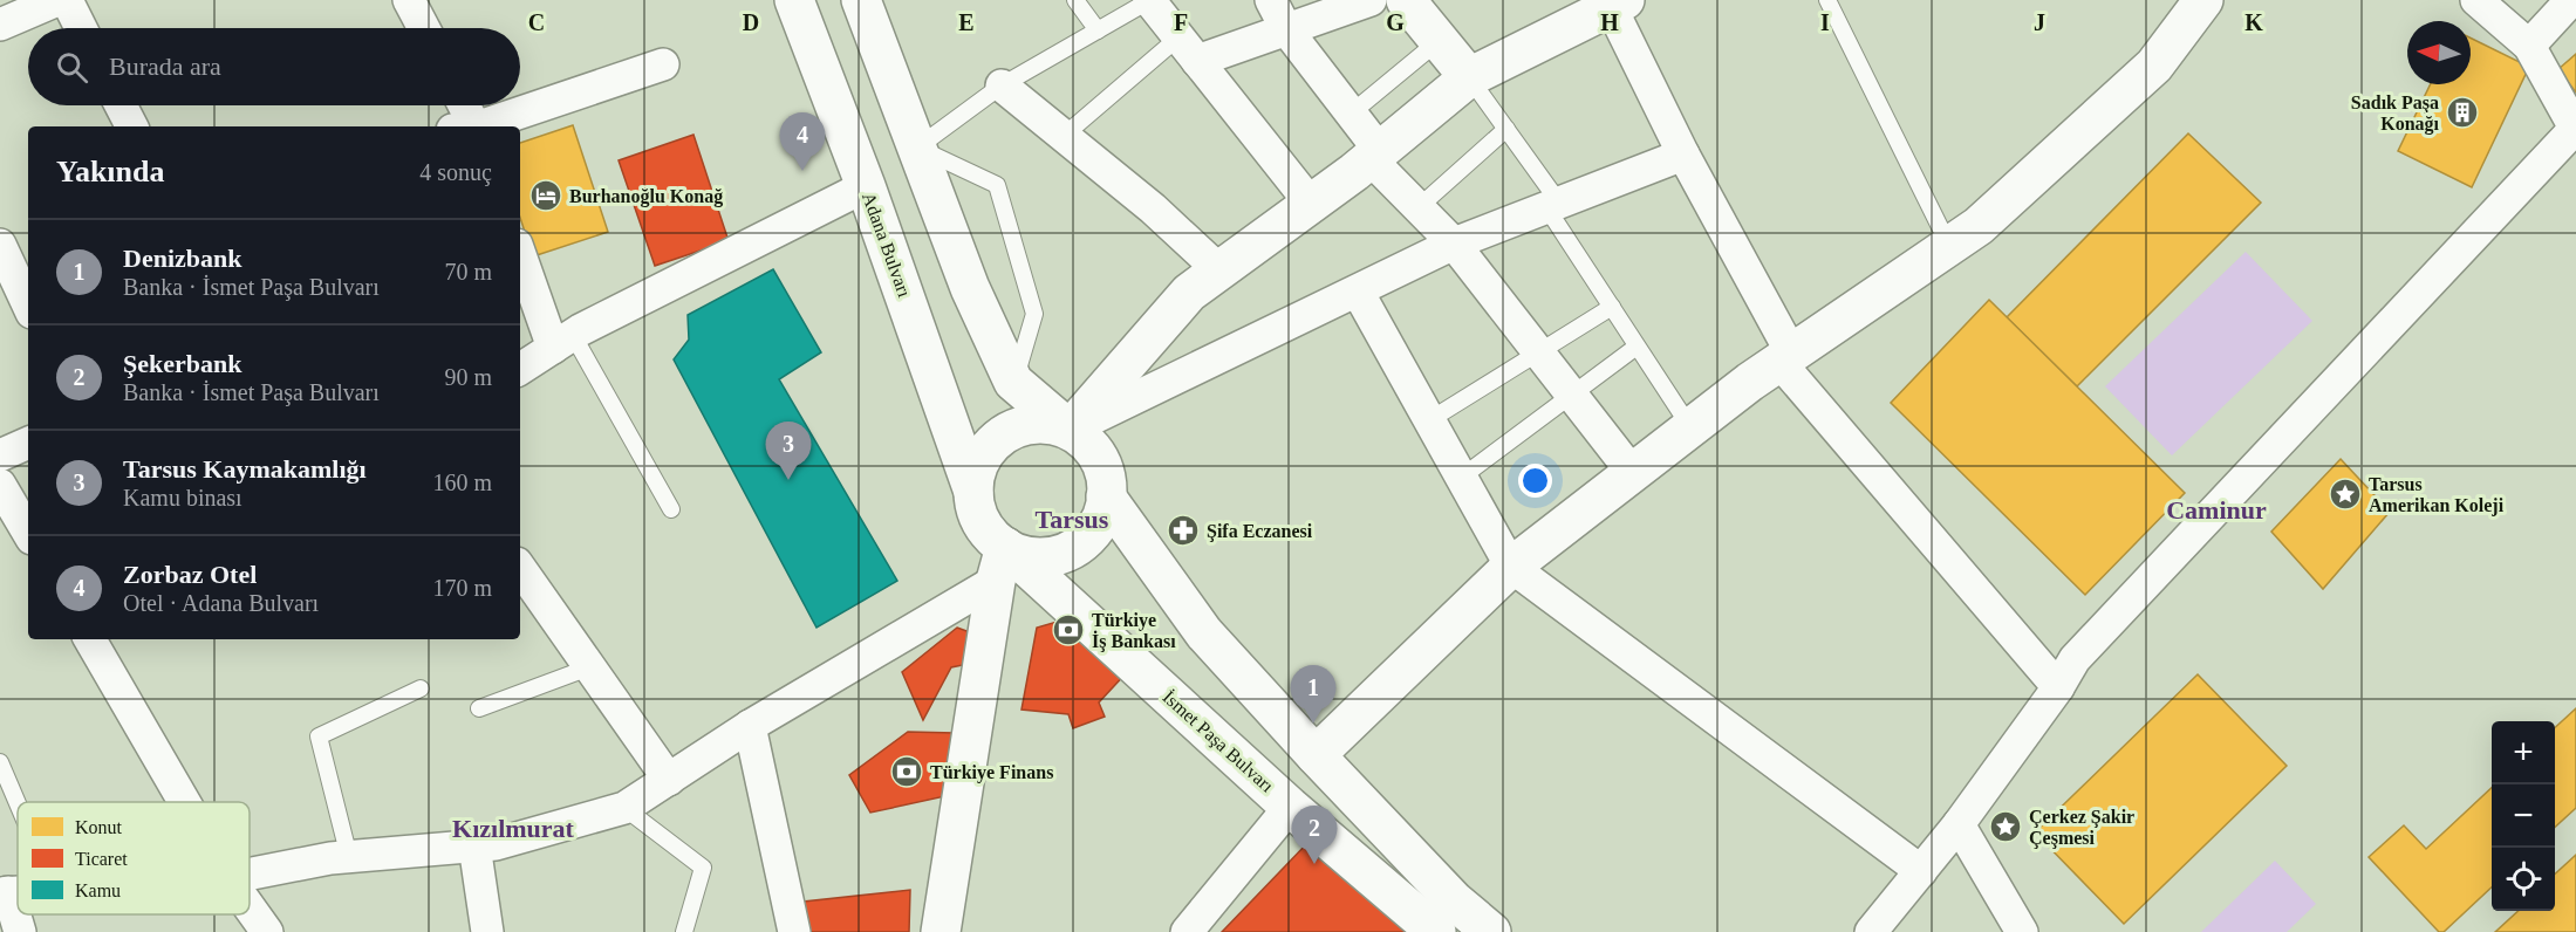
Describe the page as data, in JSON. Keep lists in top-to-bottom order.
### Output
{
  "streets": {
    "main road": ["Adana Bulvarı", "İsmet Paşa Bulvarı"]
  },
  "crossings": [
    ["Adana Bulvarı", "İsmet Paşa Bulvarı"]
  ],
  "districts": ["Caminur", "Tarsus", "Kızılmurat"],
  "places": {
    "building": ["Sadık Paşa Konağı"],
    "hotel": ["Burhanoğlu Konağ"],
    "place": ["Tarsus Amerikan Koleji", "Çerkez Şakir Çeşmesi"],
    "pharmacy": ["Şifa Eczanesi"],
    "bank": ["Türkiye İş Bankası", "Türkiye Finans"]
  },
  "legend": ["Konut", "Ticaret", "Kamu"],
  "north": "left",
  "page": {
    "search": "Burada ara",
    "pins": [
      "4",
      "3",
      "1",
      "2"
    ],
    "heading": ["Yakında", "4 sonuç"],
    "list": [
      {
        "mark": "1",
        "name": "Denizbank",
        "note": "Banka · İsmet Paşa Bulvarı",
        "value": "70 m"
      },
      {
        "mark": "2",
        "name": "Şekerbank",
        "note": "Banka · İsmet Paşa Bulvarı",
        "value": "90 m"
      },
      {
        "mark": "3",
        "name": "Tarsus Kaymakamlığı",
        "note": "Kamu binası",
        "value": "160 m"
      },
      {
        "mark": "4",
        "name": "Zorbaz Otel",
        "note": "Otel · Adana Bulvarı",
        "value": "170 m"
      }
    ],
    "map_buttons": ["+", "−"]
  },
  "grid": {
    "columns": [
      "C",
      "D",
      "E",
      "F",
      "G",
      "H",
      "I",
      "J",
      "K"
    ]
  }
}
